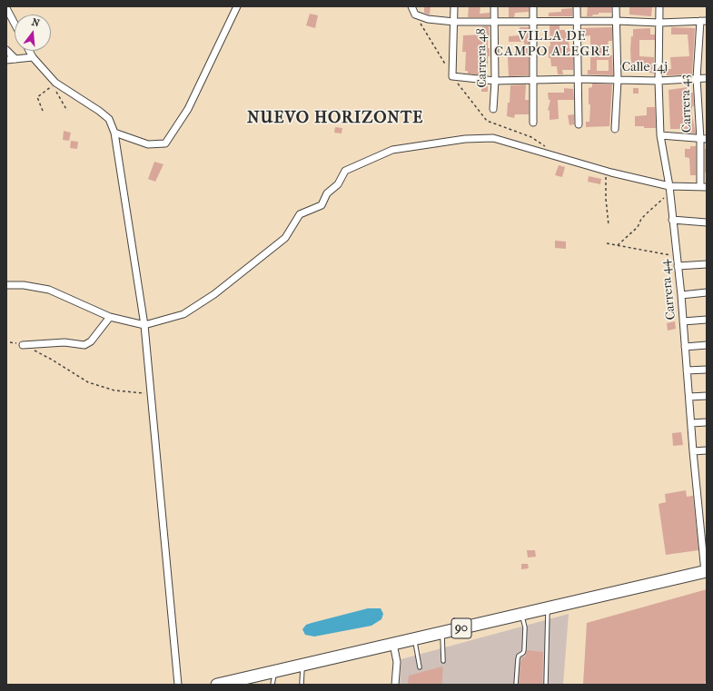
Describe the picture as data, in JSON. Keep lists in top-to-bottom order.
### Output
{
  "streets": {
    "highway": ["90"],
    "street": [
      "Carrera 48",
      "Calle 14j",
      "Carrera 43",
      "Carrera 44"
    ]
  },
  "crossings": [
    ["Carrera 48", "Calle 14j"],
    ["Calle 14j", "Carrera 43"],
    ["Calle 14j", "Carrera 44"],
    ["Carrera 44", "90"]
  ],
  "districts": ["VILLA DE CAMPO ALEGRE", "NUEVO HORIZONTE"],
  "north": "top"
}
